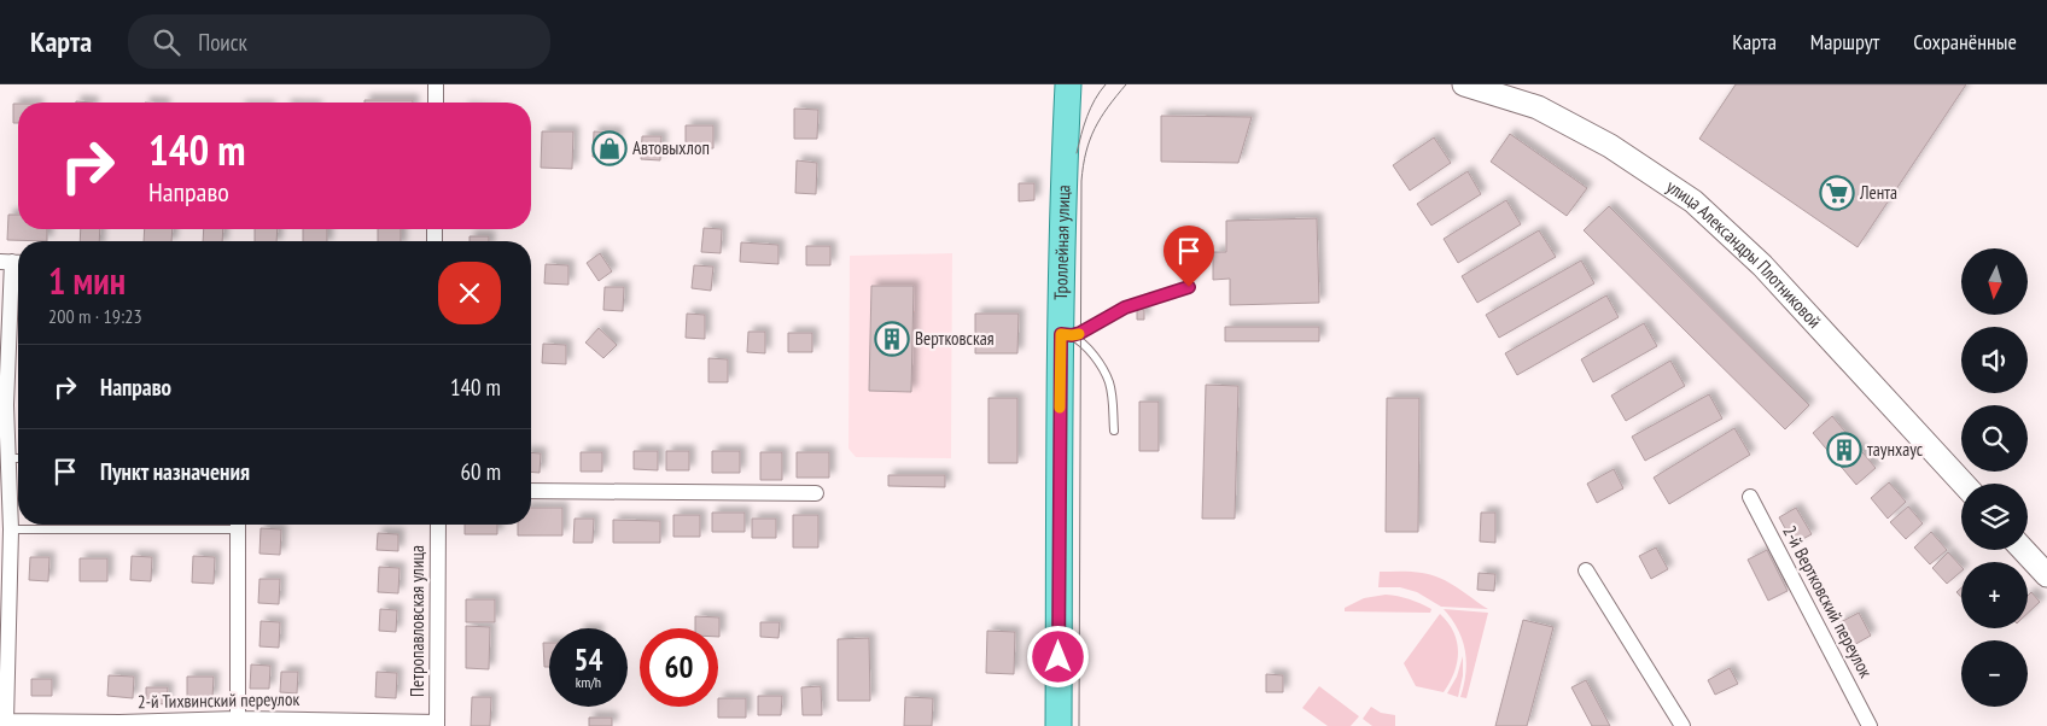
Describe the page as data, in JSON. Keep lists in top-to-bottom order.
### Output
{
  "streets": {
    "main road": ["Троллейная улица", "улица Александры Плотниковой"],
    "street": ["2-й Вертковский переулок", "Петропавловская улица", "2-й Тихвинский переулок"]
  },
  "crossings": [
    ["Петропавловская улица", "2-й Тихвинский переулок"]
  ],
  "places": {
    "shop": ["Автовыхлоп"],
    "supermarket": ["Лента"],
    "building": ["Вертковская", "таунхаус"]
  },
  "north": "bottom",
  "page": {
    "header": "Карта",
    "search": "Поиск",
    "nav": ["Карта", "Маршрут", "Сохранённые"],
    "turn": ["140 m", "Направо"],
    "heading": ["1 мин", "200 m · 19:23"],
    "map_buttons": ["+", "−"],
    "list": [
      {
        "name": "Направо",
        "value": "140 m"
      },
      {
        "name": "Пункт назначения",
        "value": "60 m"
      }
    ],
    "speed": "54 km/h",
    "limit": "60"
  }
}
